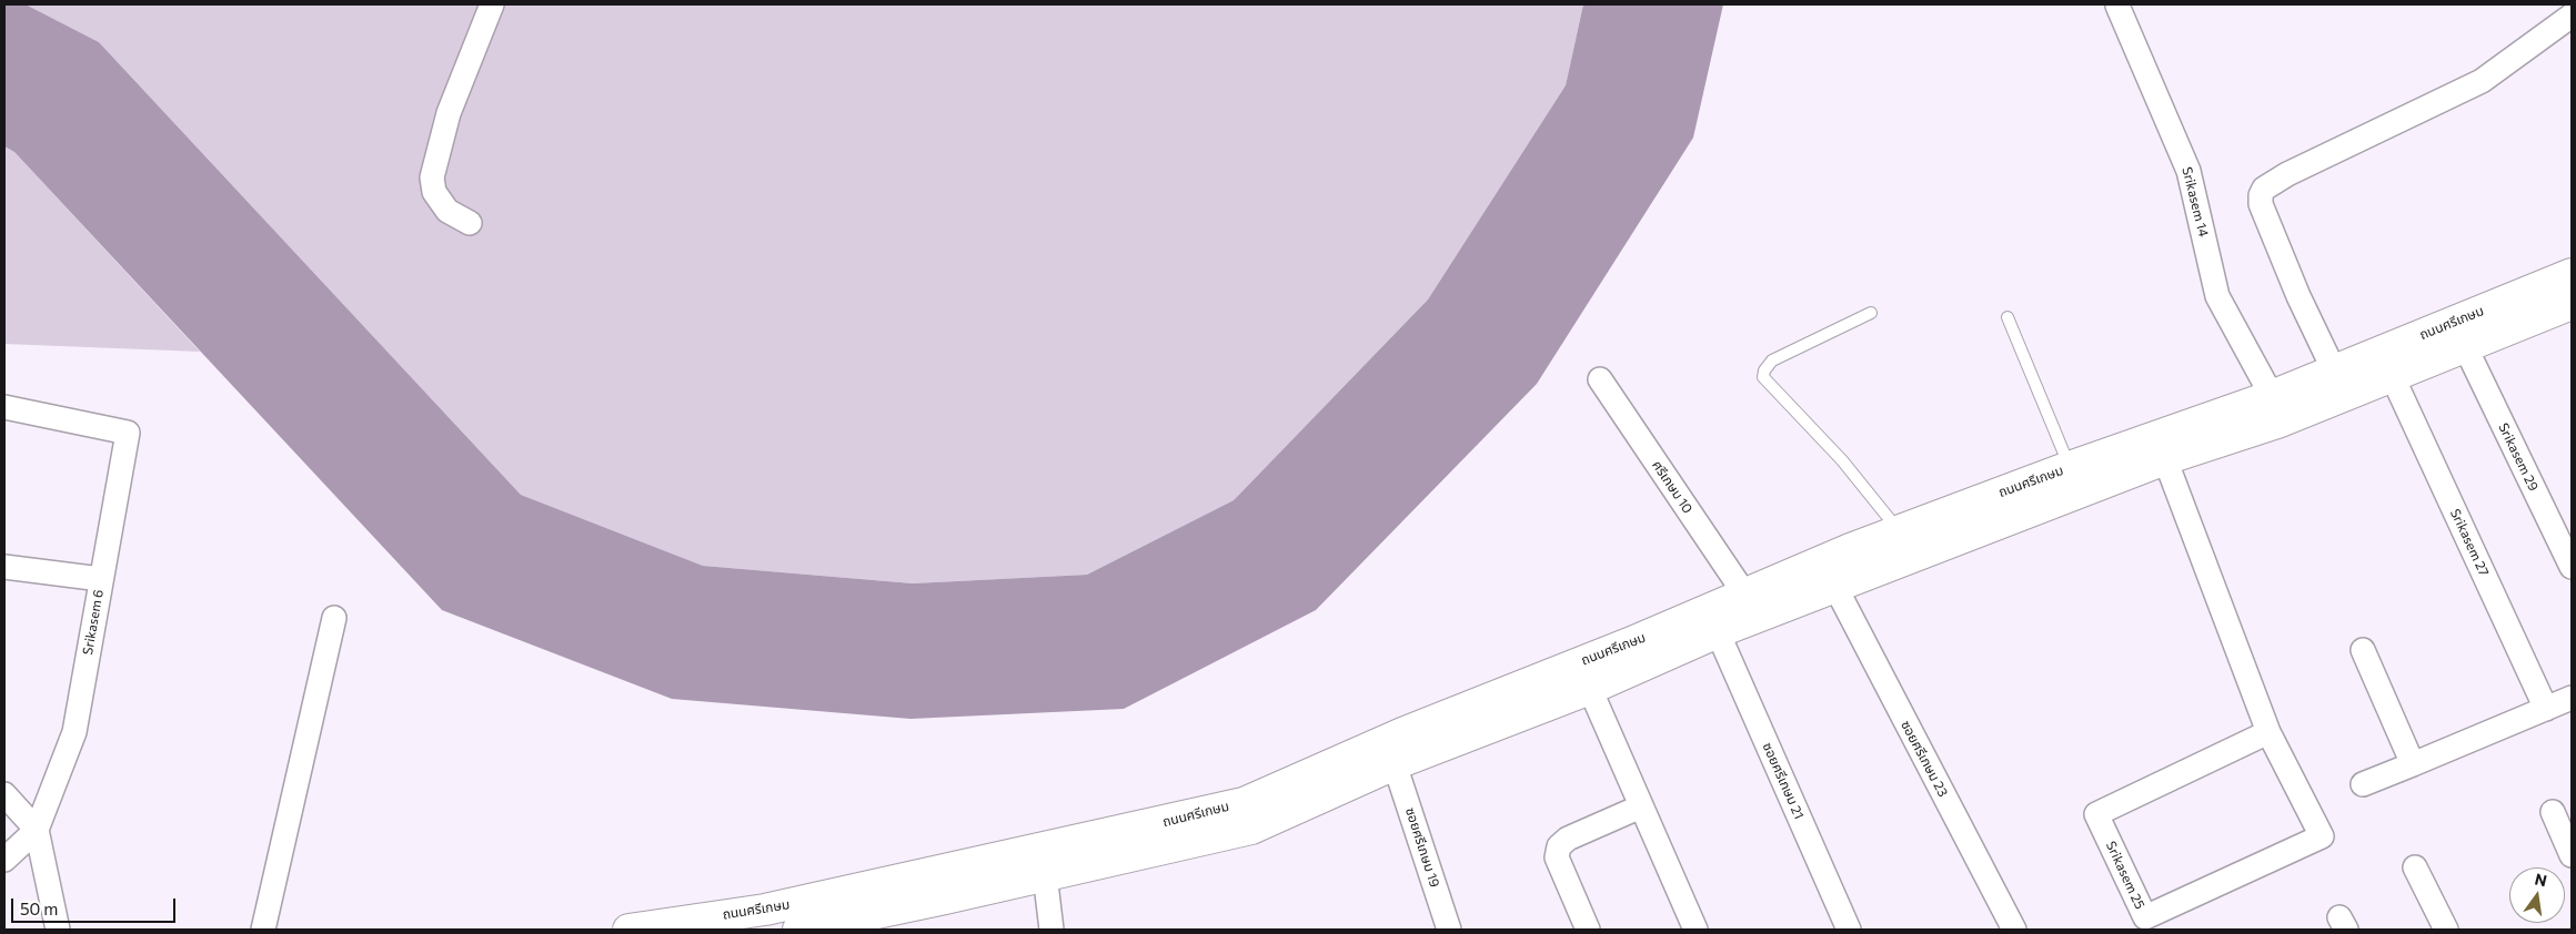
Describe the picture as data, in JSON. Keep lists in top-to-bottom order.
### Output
{
  "streets": {
    "main road": ["ถนนศรีเกษม"],
    "street": [
      "Srikasem 14",
      "Srikasem 29",
      "ศรีเกษม 10",
      "Srikasem 27",
      "Srikasem 6",
      "ซอยศรีเกษม 23",
      "ซอยศรีเกษม 21",
      "ซอยศรีเกษม 19",
      "Srikasem 25"
    ]
  },
  "crossings": [
    ["Srikasem 14", "ถนนศรีเกษม"],
    ["ถนนศรีเกษม", "Srikasem 29"],
    ["ถนนศรีเกษม", "ศรีเกษม 10"],
    ["ถนนศรีเกษม", "Srikasem 27"],
    ["ถนนศรีเกษม", "ซอยศรีเกษม 23"],
    ["ถนนศรีเกษม", "ซอยศรีเกษม 21"],
    ["ถนนศรีเกษม", "ซอยศรีเกษม 19"],
    ["ถนนศรีเกษม", "Srikasem 25"]
  ],
  "scale_bar": "50 m",
  "north": "top"
}
